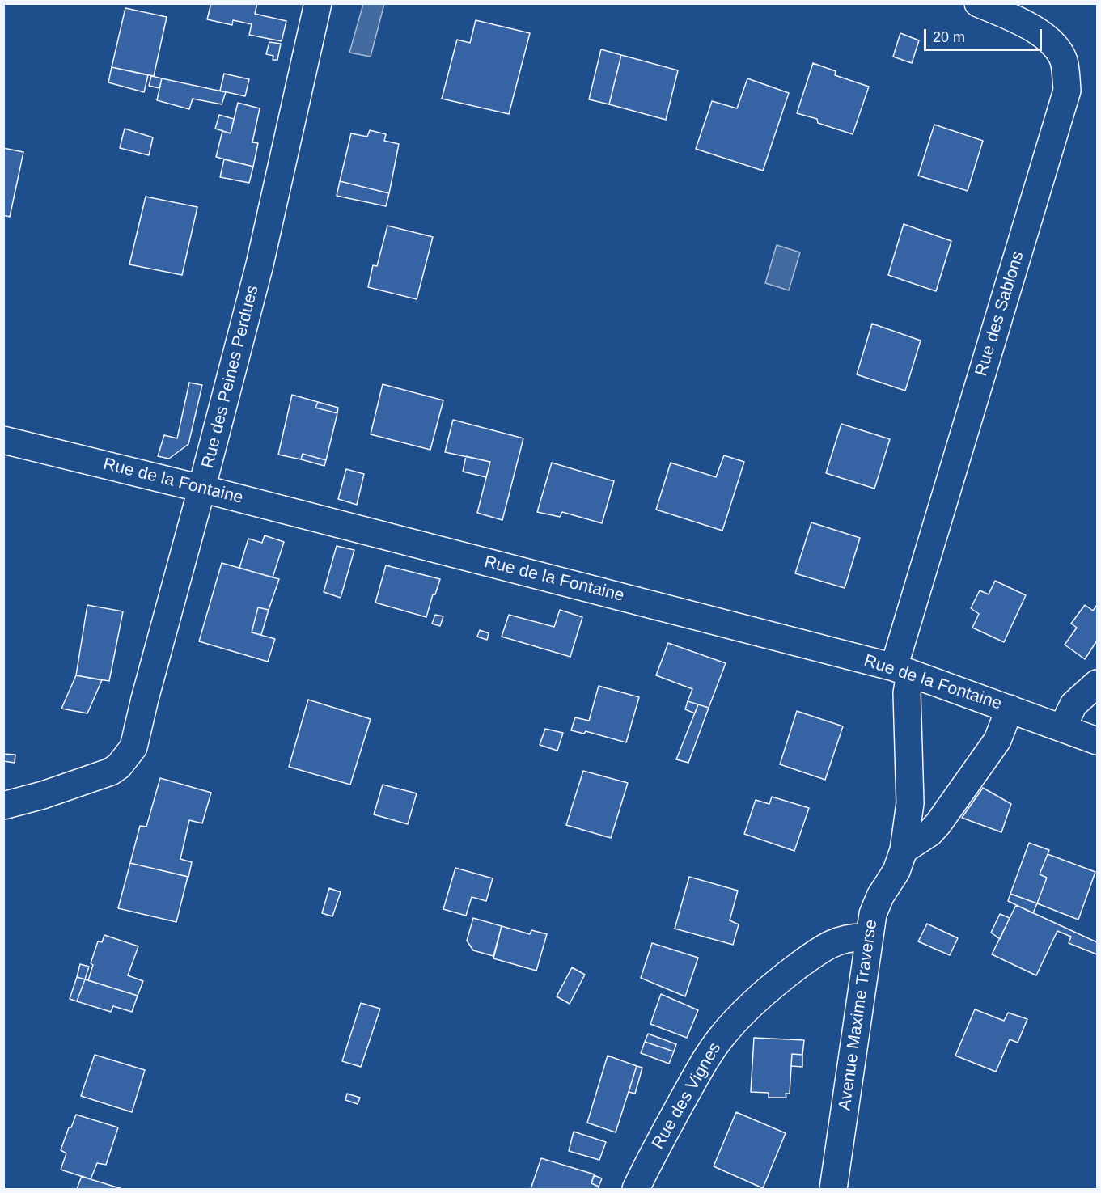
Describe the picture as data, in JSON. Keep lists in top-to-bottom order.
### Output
{
  "streets": {
    "street": [
      "Rue des Sablons",
      "Rue des Peines Perdues",
      "Rue de la Fontaine",
      "Avenue Maxime Traverse",
      "Rue des Vignes"
    ]
  },
  "crossings": [
    ["Rue des Sablons", "Rue de la Fontaine"],
    ["Rue des Sablons", "Avenue Maxime Traverse"],
    ["Rue des Peines Perdues", "Rue de la Fontaine"],
    ["Rue de la Fontaine", "Avenue Maxime Traverse"],
    ["Avenue Maxime Traverse", "Rue des Vignes"]
  ],
  "scale_bar": "20 m"
}
